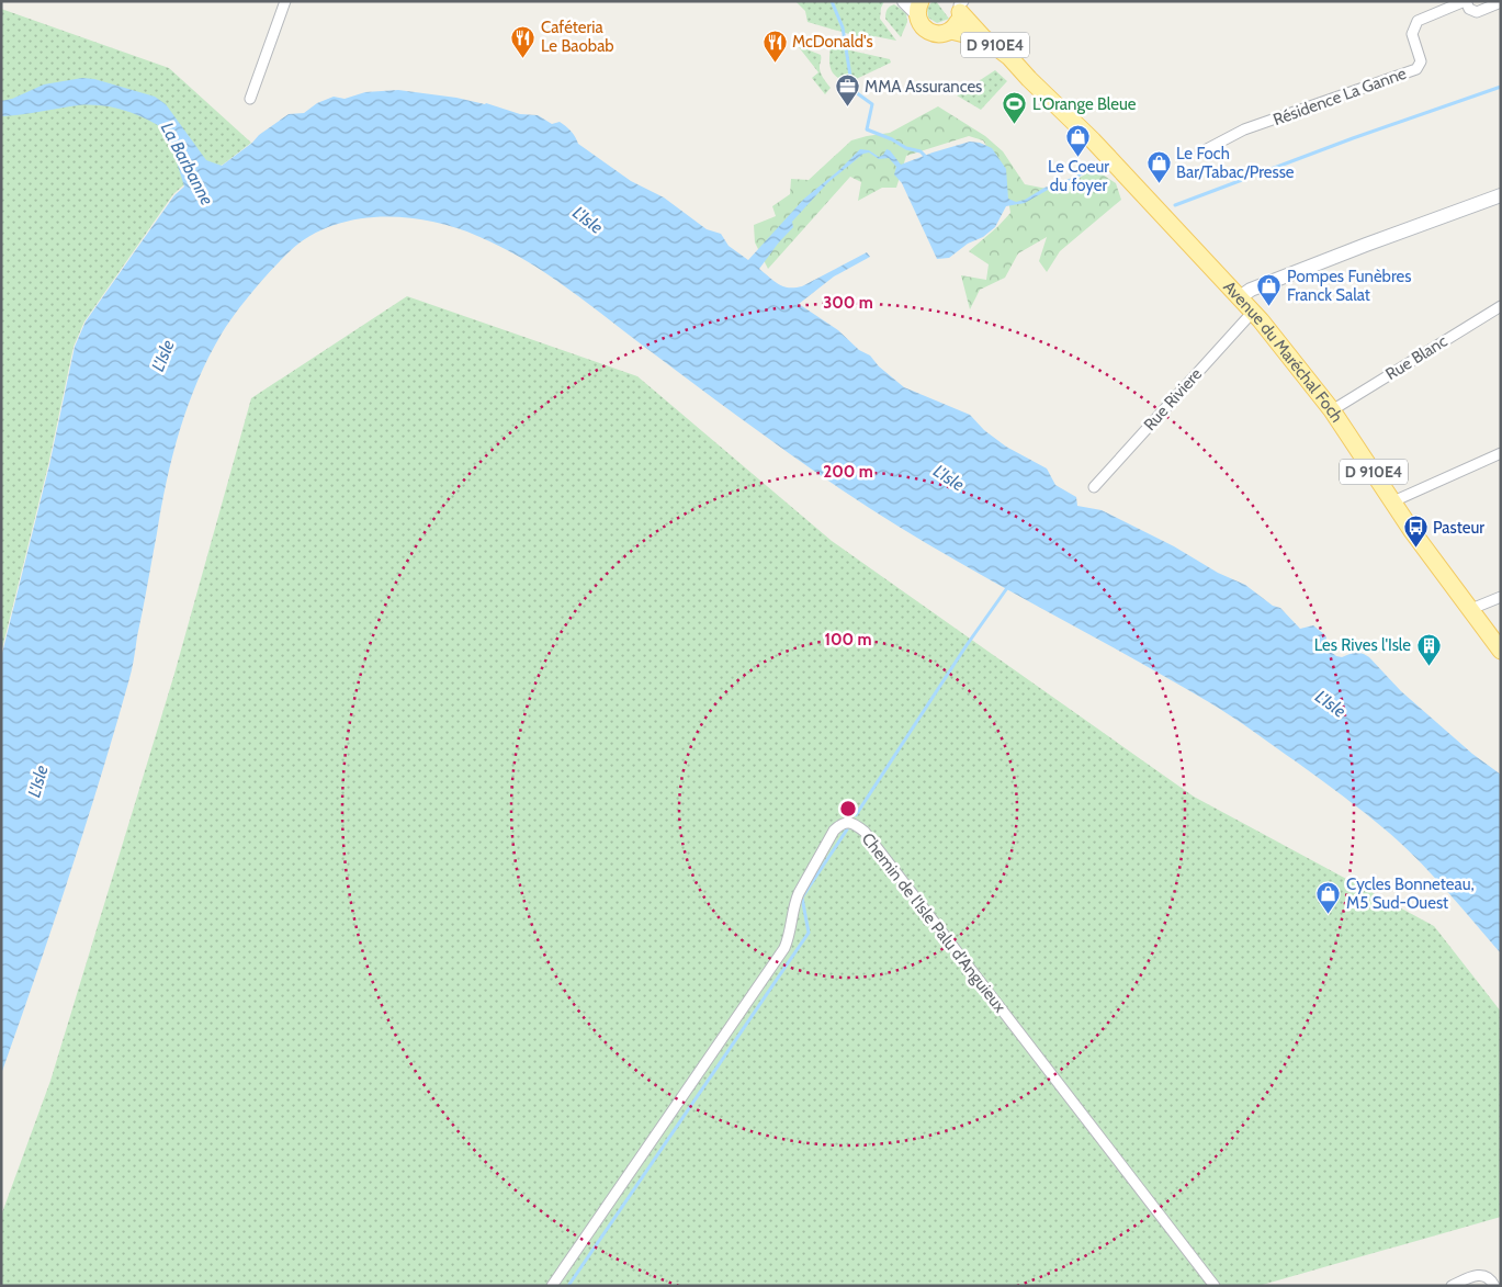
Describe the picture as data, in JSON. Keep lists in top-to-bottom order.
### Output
{
  "streets": {
    "main road": ["D 910E4", "Avenue du Maréchal Foch"],
    "street": [
      "Résidence La Ganne",
      "Rue Blanc",
      "Rue Riviere",
      "Chemin de l'Isle Palu d’Anguieux"
    ]
  },
  "crossings": [
    ["Avenue du Maréchal Foch", "Rue Blanc"],
    ["Avenue du Maréchal Foch", "Rue Riviere"]
  ],
  "water": ["La Barbanne", "L'Isle"],
  "places": {
    "restaurant": ["Caféteria Le Baobab", "McDonald's"],
    "office": ["MMA Assurances"],
    "sports": ["L'Orange Bleue"],
    "shop": [
      "Le Coeur du foyer",
      "Le Foch Bar/Tabac/Presse",
      "Pompes Funèbres Franck Salat",
      "Cycles Bonneteau, M5 Sud-Ouest"
    ],
    "bus stop": ["Pasteur"],
    "building": ["Les Rives l'Isle"]
  },
  "rings": ["300 m", "200 m", "100 m"]
}
